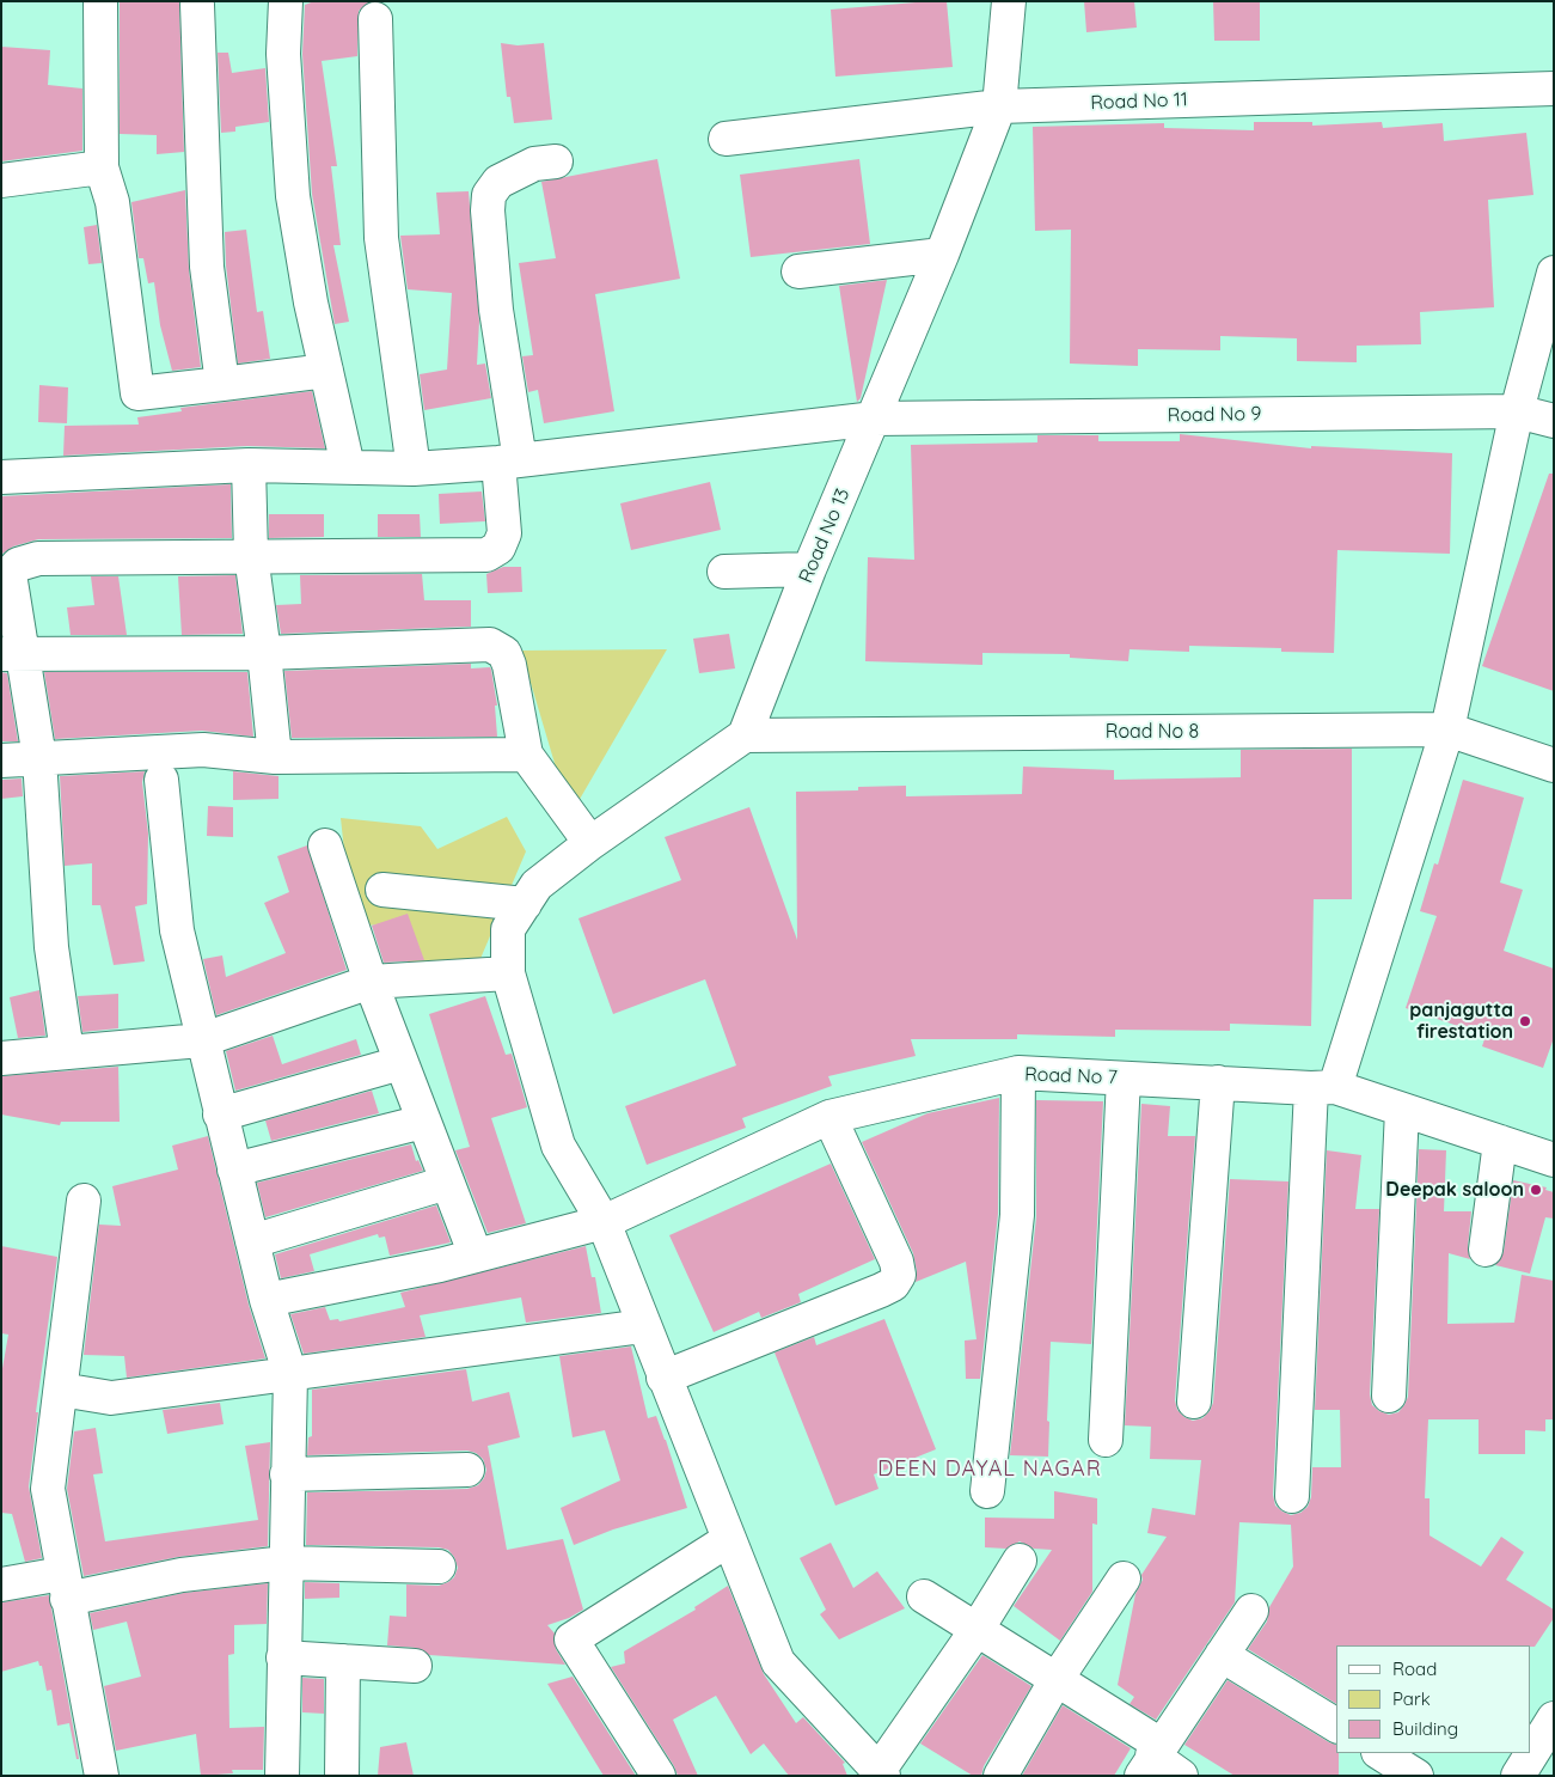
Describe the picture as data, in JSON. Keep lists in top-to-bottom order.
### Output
{
  "streets": {
    "street": [
      "Road No 11",
      "Road No 9",
      "Road No 13",
      "Road No 8",
      "Road No 7"
    ]
  },
  "crossings": [
    ["Road No 11", "Road No 13"],
    ["Road No 9", "Road No 13"],
    ["Road No 13", "Road No 8"]
  ],
  "districts": ["DEEN DAYAL NAGAR"],
  "places": ["panjagutta firestation", "Deepak saloon"],
  "legend": ["Road", "Park", "Building"]
}
